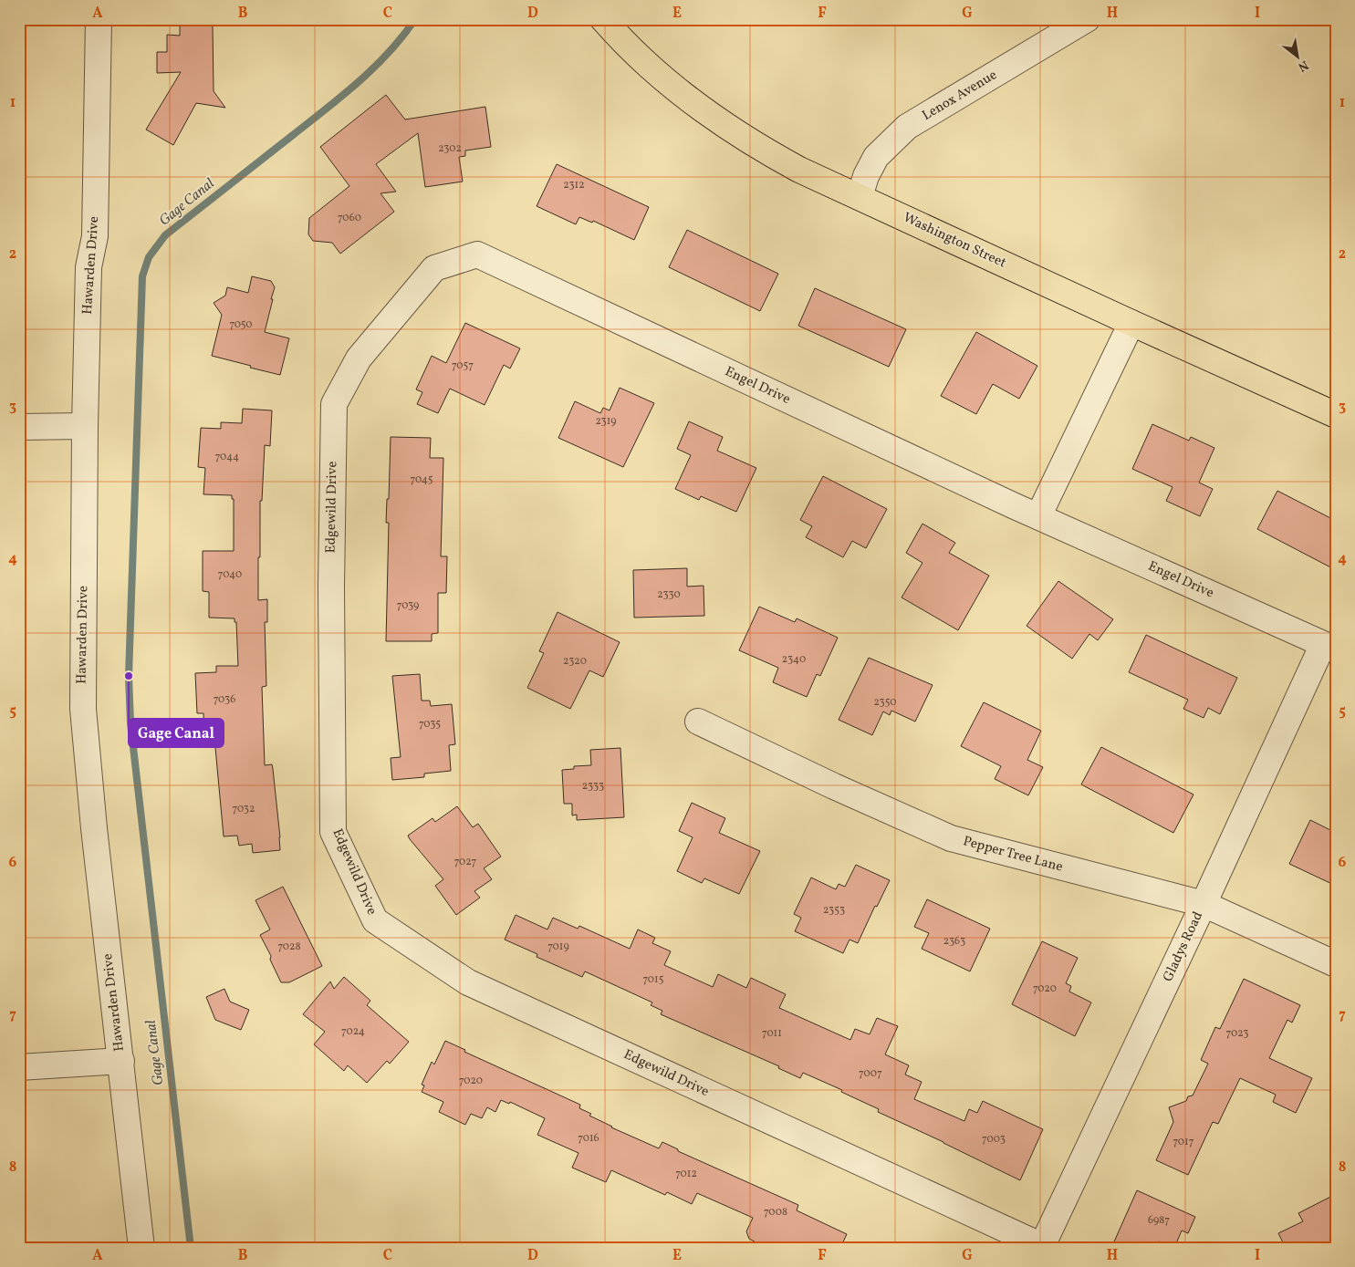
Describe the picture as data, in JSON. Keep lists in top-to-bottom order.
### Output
{
  "streets": {
    "main road": ["Washington Street"],
    "street": [
      "Lenox Avenue",
      "Hawarden Drive",
      "Engel Drive",
      "Edgewild Drive",
      "Pepper Tree Lane",
      "Gladys Road"
    ]
  },
  "crossings": [
    ["Lenox Avenue", "Washington Street"],
    ["Engel Drive", "Edgewild Drive"],
    ["Engel Drive", "Gladys Road"],
    ["Edgewild Drive", "Gladys Road"],
    ["Pepper Tree Lane", "Gladys Road"]
  ],
  "water": ["Gage Canal"],
  "places": ["Gage Canal"],
  "house_numbers": [
    "2302",
    "2312",
    "7060",
    "7050",
    "7057",
    "2319",
    "7044",
    "7045",
    "7040",
    "2330",
    "7039",
    "2340",
    "2320",
    "7036",
    "2350",
    "7035",
    "2333",
    "7032",
    "7027",
    "2353",
    "2363",
    "7028",
    "7019",
    "7015",
    "7020",
    "7024",
    "7011",
    "7023",
    "7007",
    "7020",
    "7016",
    "7003",
    "7017",
    "7012",
    "7008",
    "6987"
  ],
  "north": "bottom right",
  "grid": {
    "columns": [
      "A",
      "B",
      "C",
      "D",
      "E",
      "F",
      "G",
      "H",
      "I"
    ],
    "rows": [
      "1",
      "2",
      "3",
      "4",
      "5",
      "6",
      "7",
      "8"
    ]
  }
}
